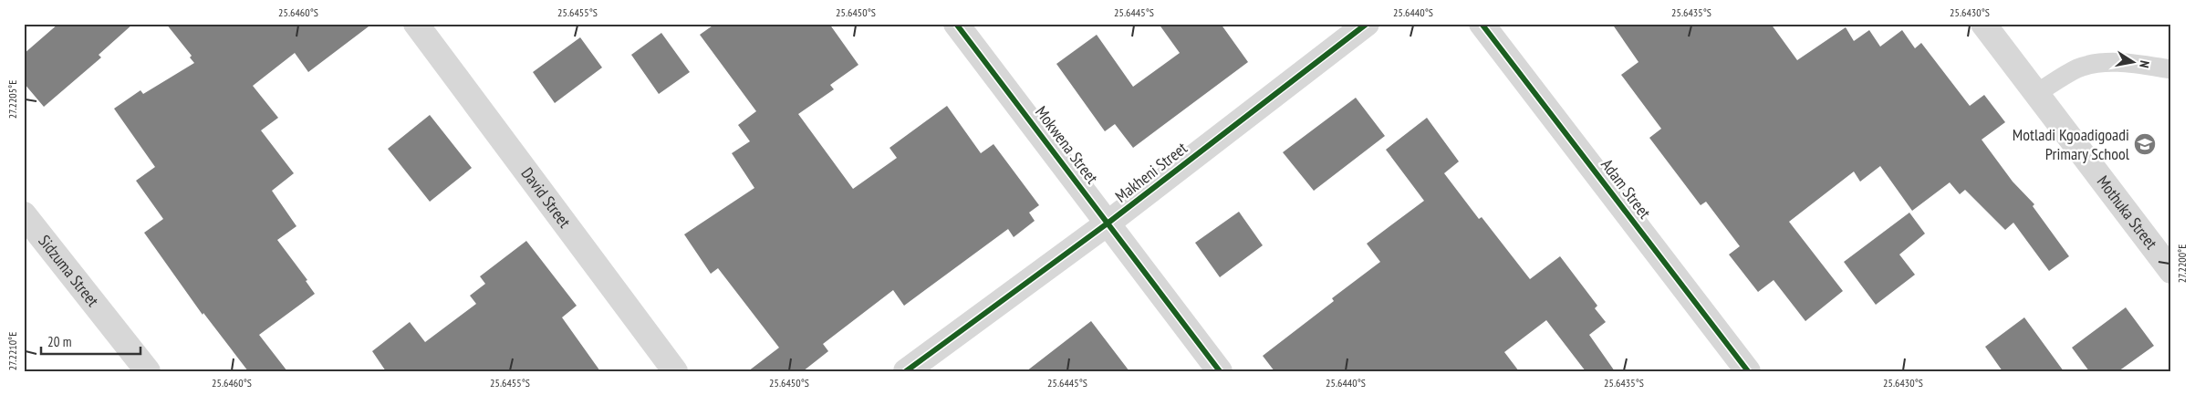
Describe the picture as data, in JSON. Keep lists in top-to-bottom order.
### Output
{
  "streets": {
    "street": [
      "Mokwena Street",
      "Makheni Street",
      "Adam Street",
      "David Street",
      "Mothuka Street",
      "Sidzuma Street"
    ]
  },
  "crossings": [
    ["Mokwena Street", "Makheni Street"]
  ],
  "places": {
    "school or university": ["Motladi Kgoadigoadi Primary School"]
  },
  "scale_bar": "20 m",
  "north": "right",
  "coordinates": [
    "25.6460°S",
    "25.6455°S",
    "25.6450°S",
    "25.6445°S",
    "25.6440°S",
    "25.6435°S",
    "25.6430°S",
    "27.2205°E",
    "27.2200°E",
    "27.2210°E"
  ]
}
